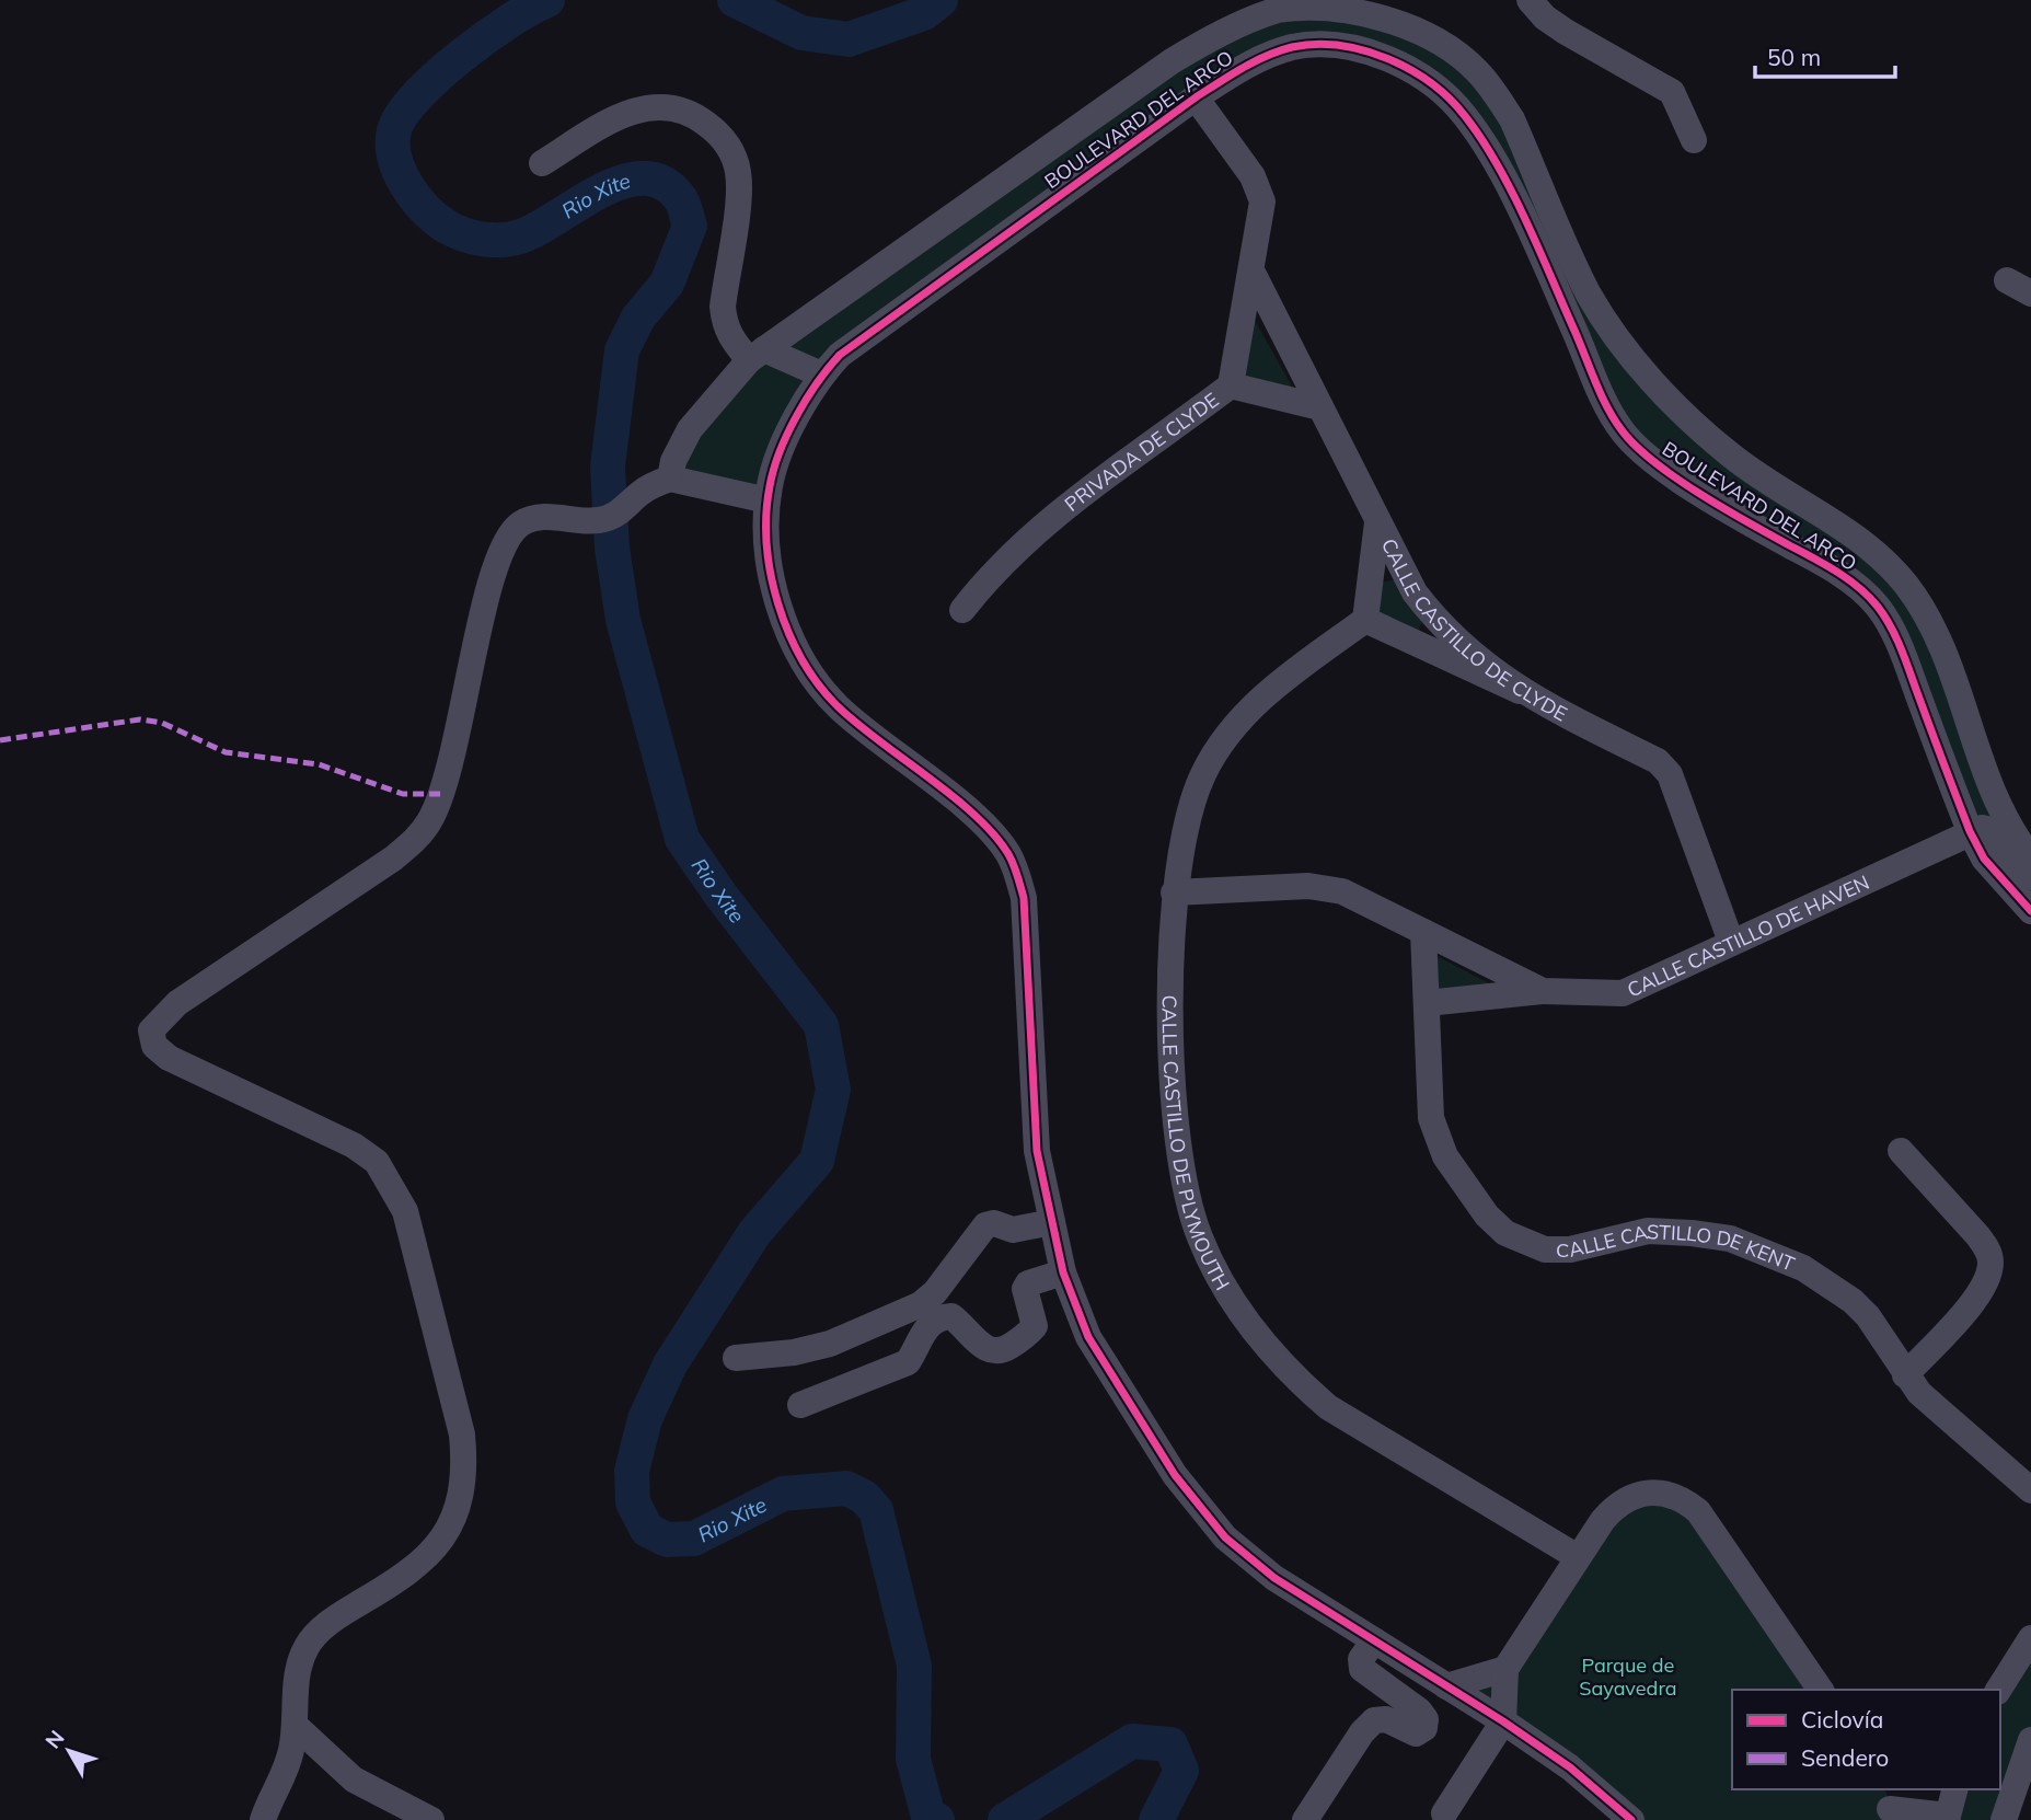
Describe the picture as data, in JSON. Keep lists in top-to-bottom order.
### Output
{
  "streets": {
    "street": [
      "BOULEVARD DEL ARCO",
      "PRIVADA DE CLYDE",
      "CALLE CASTILLO DE CLYDE",
      "CALLE CASTILLO DE HAVEN",
      "CALLE CASTILLO DE PLYMOUTH",
      "CALLE CASTILLO DE KENT"
    ]
  },
  "crossings": [
    ["BOULEVARD DEL ARCO", "PRIVADA DE CLYDE"],
    ["BOULEVARD DEL ARCO", "CALLE CASTILLO DE HAVEN"],
    ["PRIVADA DE CLYDE", "CALLE CASTILLO DE CLYDE"],
    ["CALLE CASTILLO DE CLYDE", "CALLE CASTILLO DE HAVEN"],
    ["CALLE CASTILLO DE HAVEN", "CALLE CASTILLO DE PLYMOUTH"],
    ["CALLE CASTILLO DE HAVEN", "CALLE CASTILLO DE KENT"]
  ],
  "water": ["Rio Xite"],
  "parks": ["Parque de Sayavedra"],
  "legend": ["Ciclovía", "Sendero"],
  "scale_bar": "50 m",
  "north": "top left"
}
